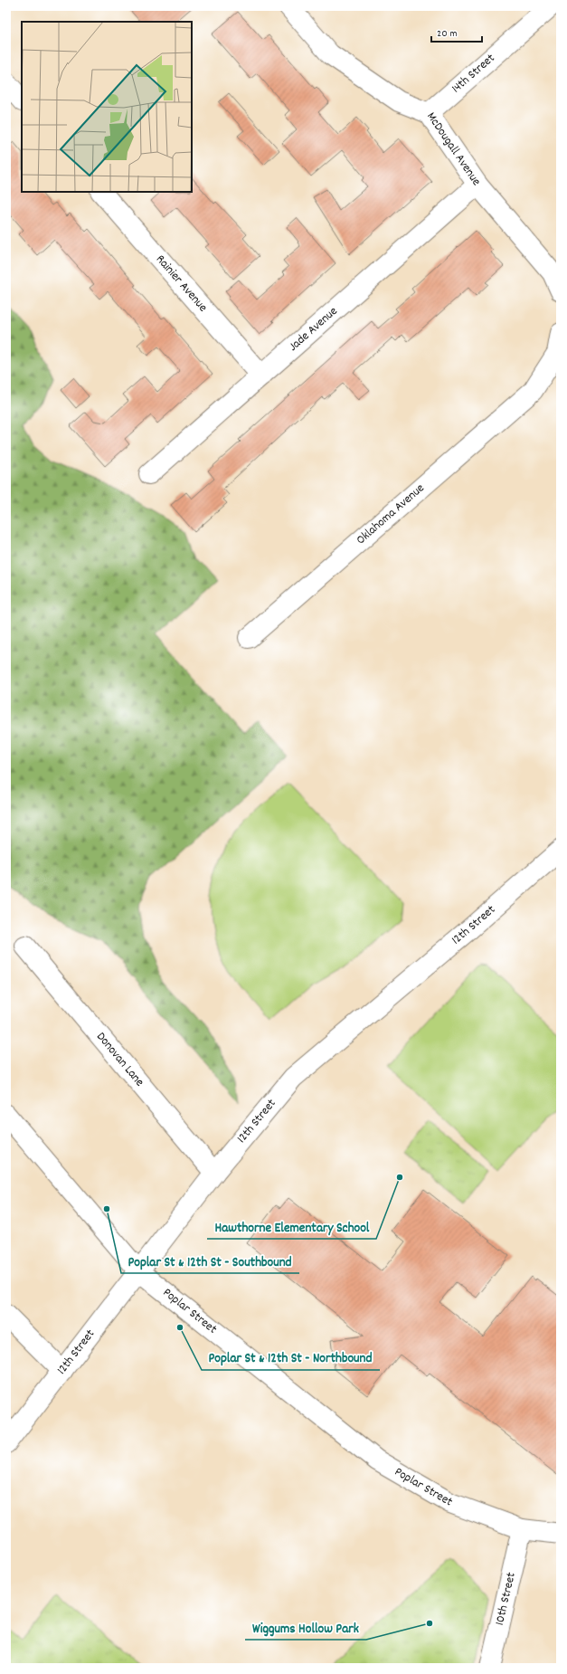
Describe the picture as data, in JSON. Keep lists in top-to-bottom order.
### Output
{
  "streets": {
    "street": [
      "14th Street",
      "McDougall Avenue",
      "Rainier Avenue",
      "Jade Avenue",
      "Oklahoma Avenue",
      "12th Street",
      "Donovan Lane",
      "Poplar Street",
      "10th Street"
    ]
  },
  "crossings": [
    ["14th Street", "McDougall Avenue"],
    ["McDougall Avenue", "Jade Avenue"],
    ["Rainier Avenue", "Jade Avenue"],
    ["12th Street", "Donovan Lane"],
    ["12th Street", "Poplar Street"],
    ["Poplar Street", "10th Street"]
  ],
  "places": [
    "Hawthorne Elementary School",
    "Poplar St & 12th St - Southbound",
    "Poplar St & 12th St - Northbound",
    "Wiggums Hollow Park"
  ],
  "scale_bar": "20 m"
}
